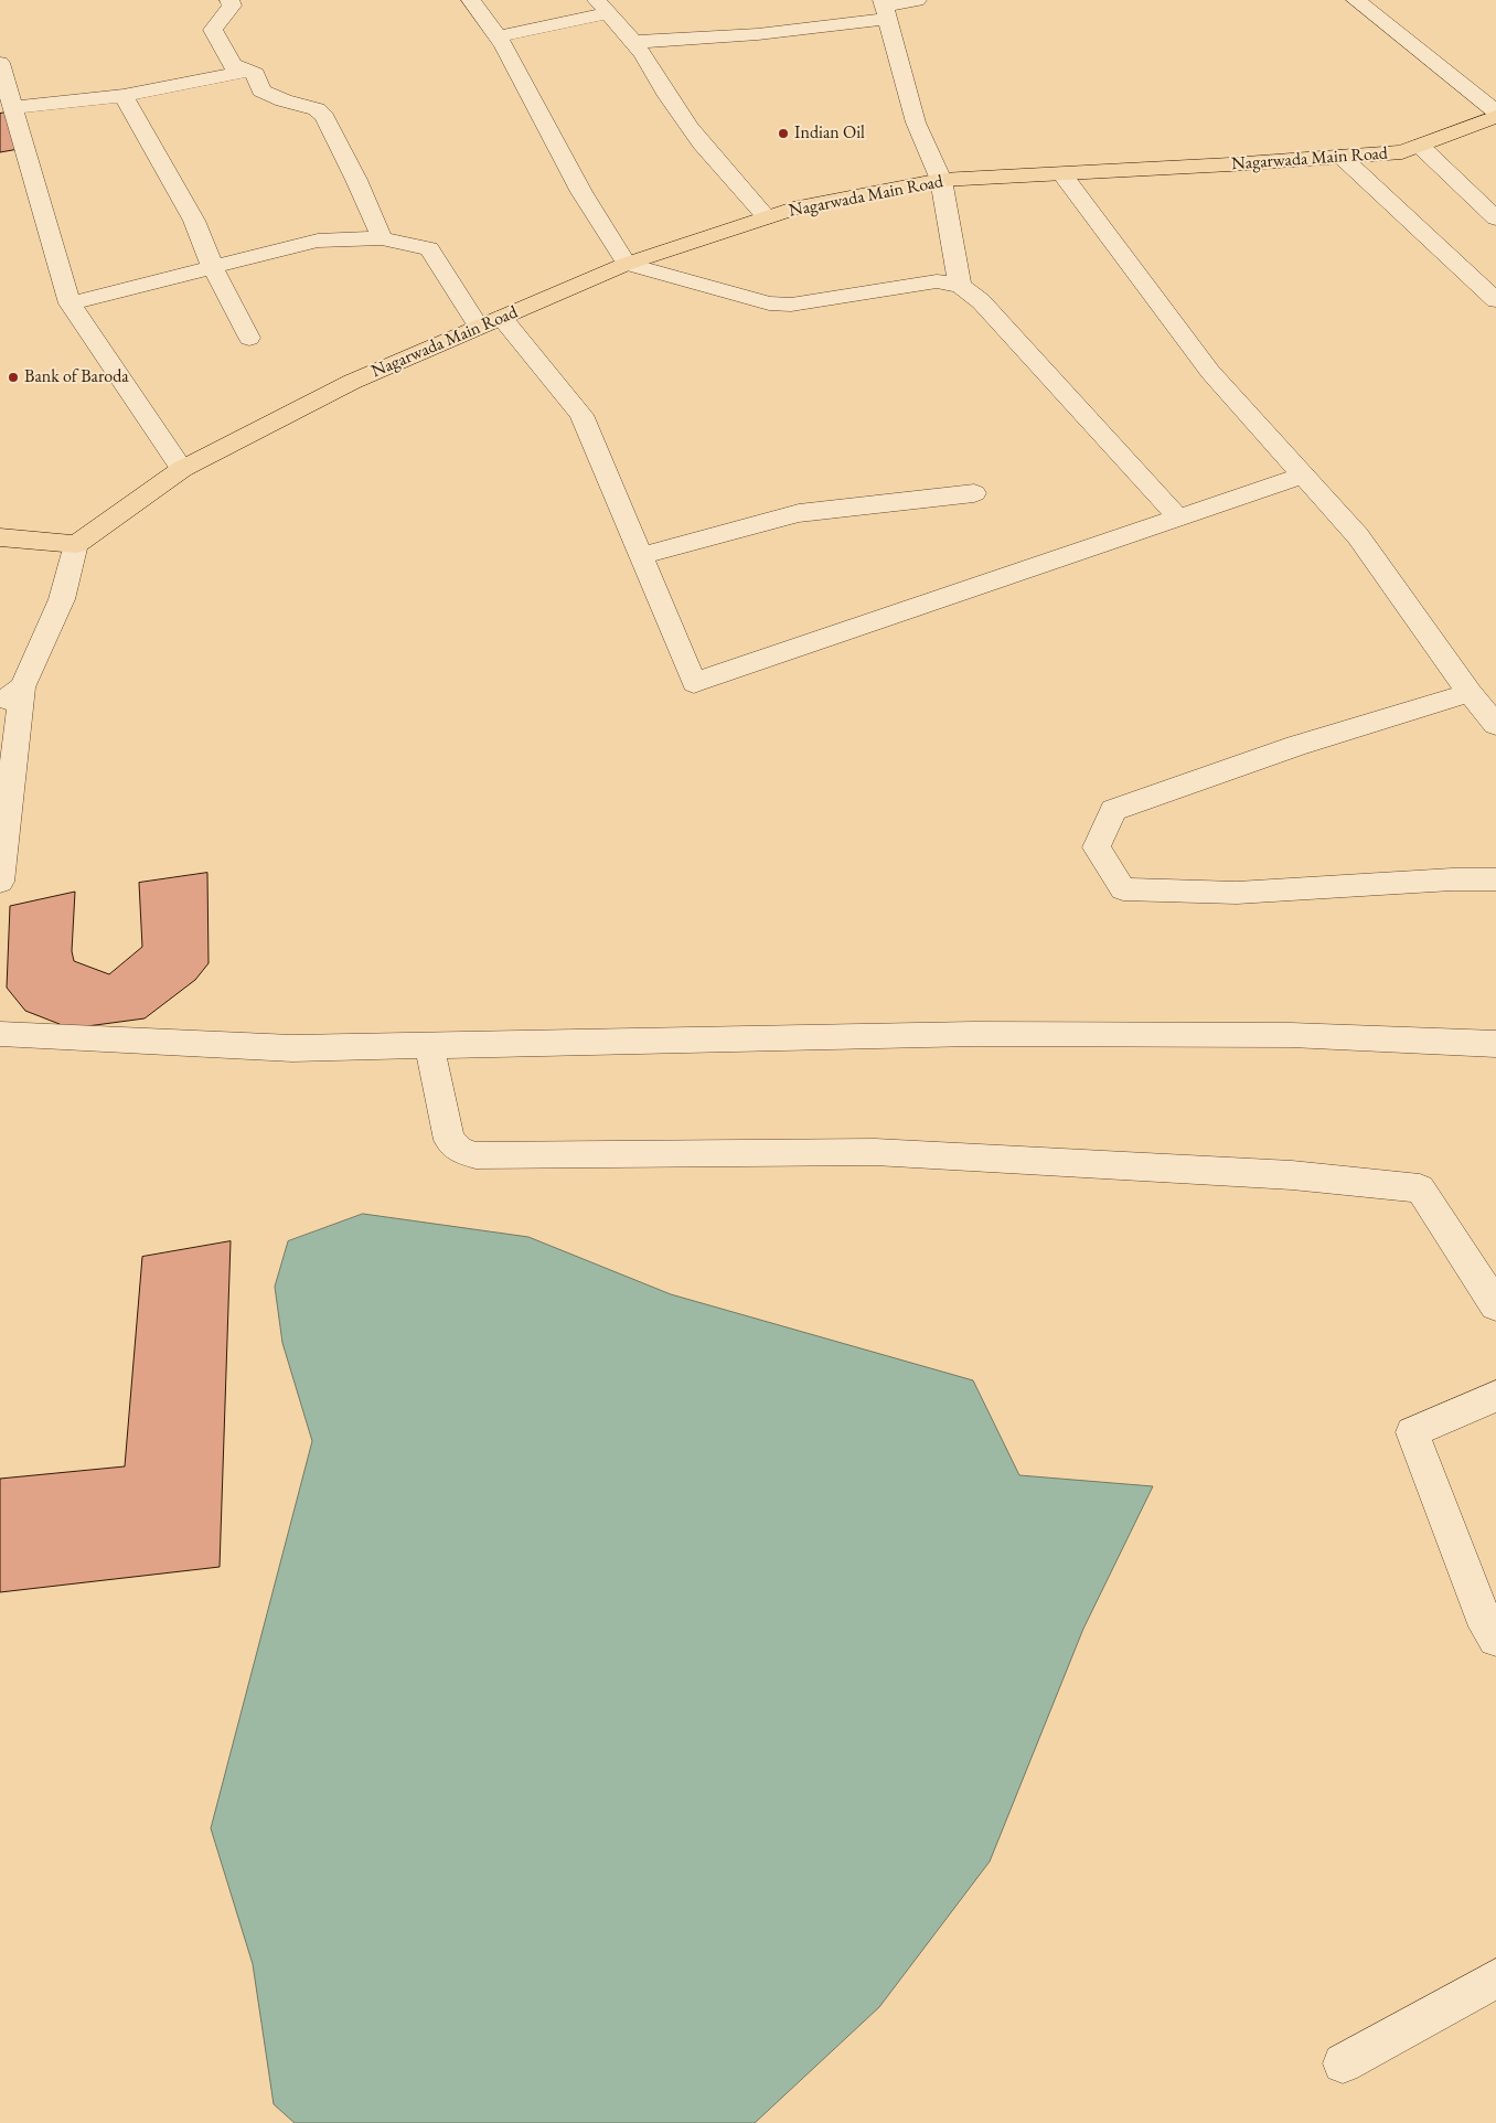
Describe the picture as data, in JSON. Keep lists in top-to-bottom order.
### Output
{
  "streets": {
    "main road": ["Nagarwada Main Road"]
  },
  "places": ["Indian Oil", "Bank of Baroda"]
}
